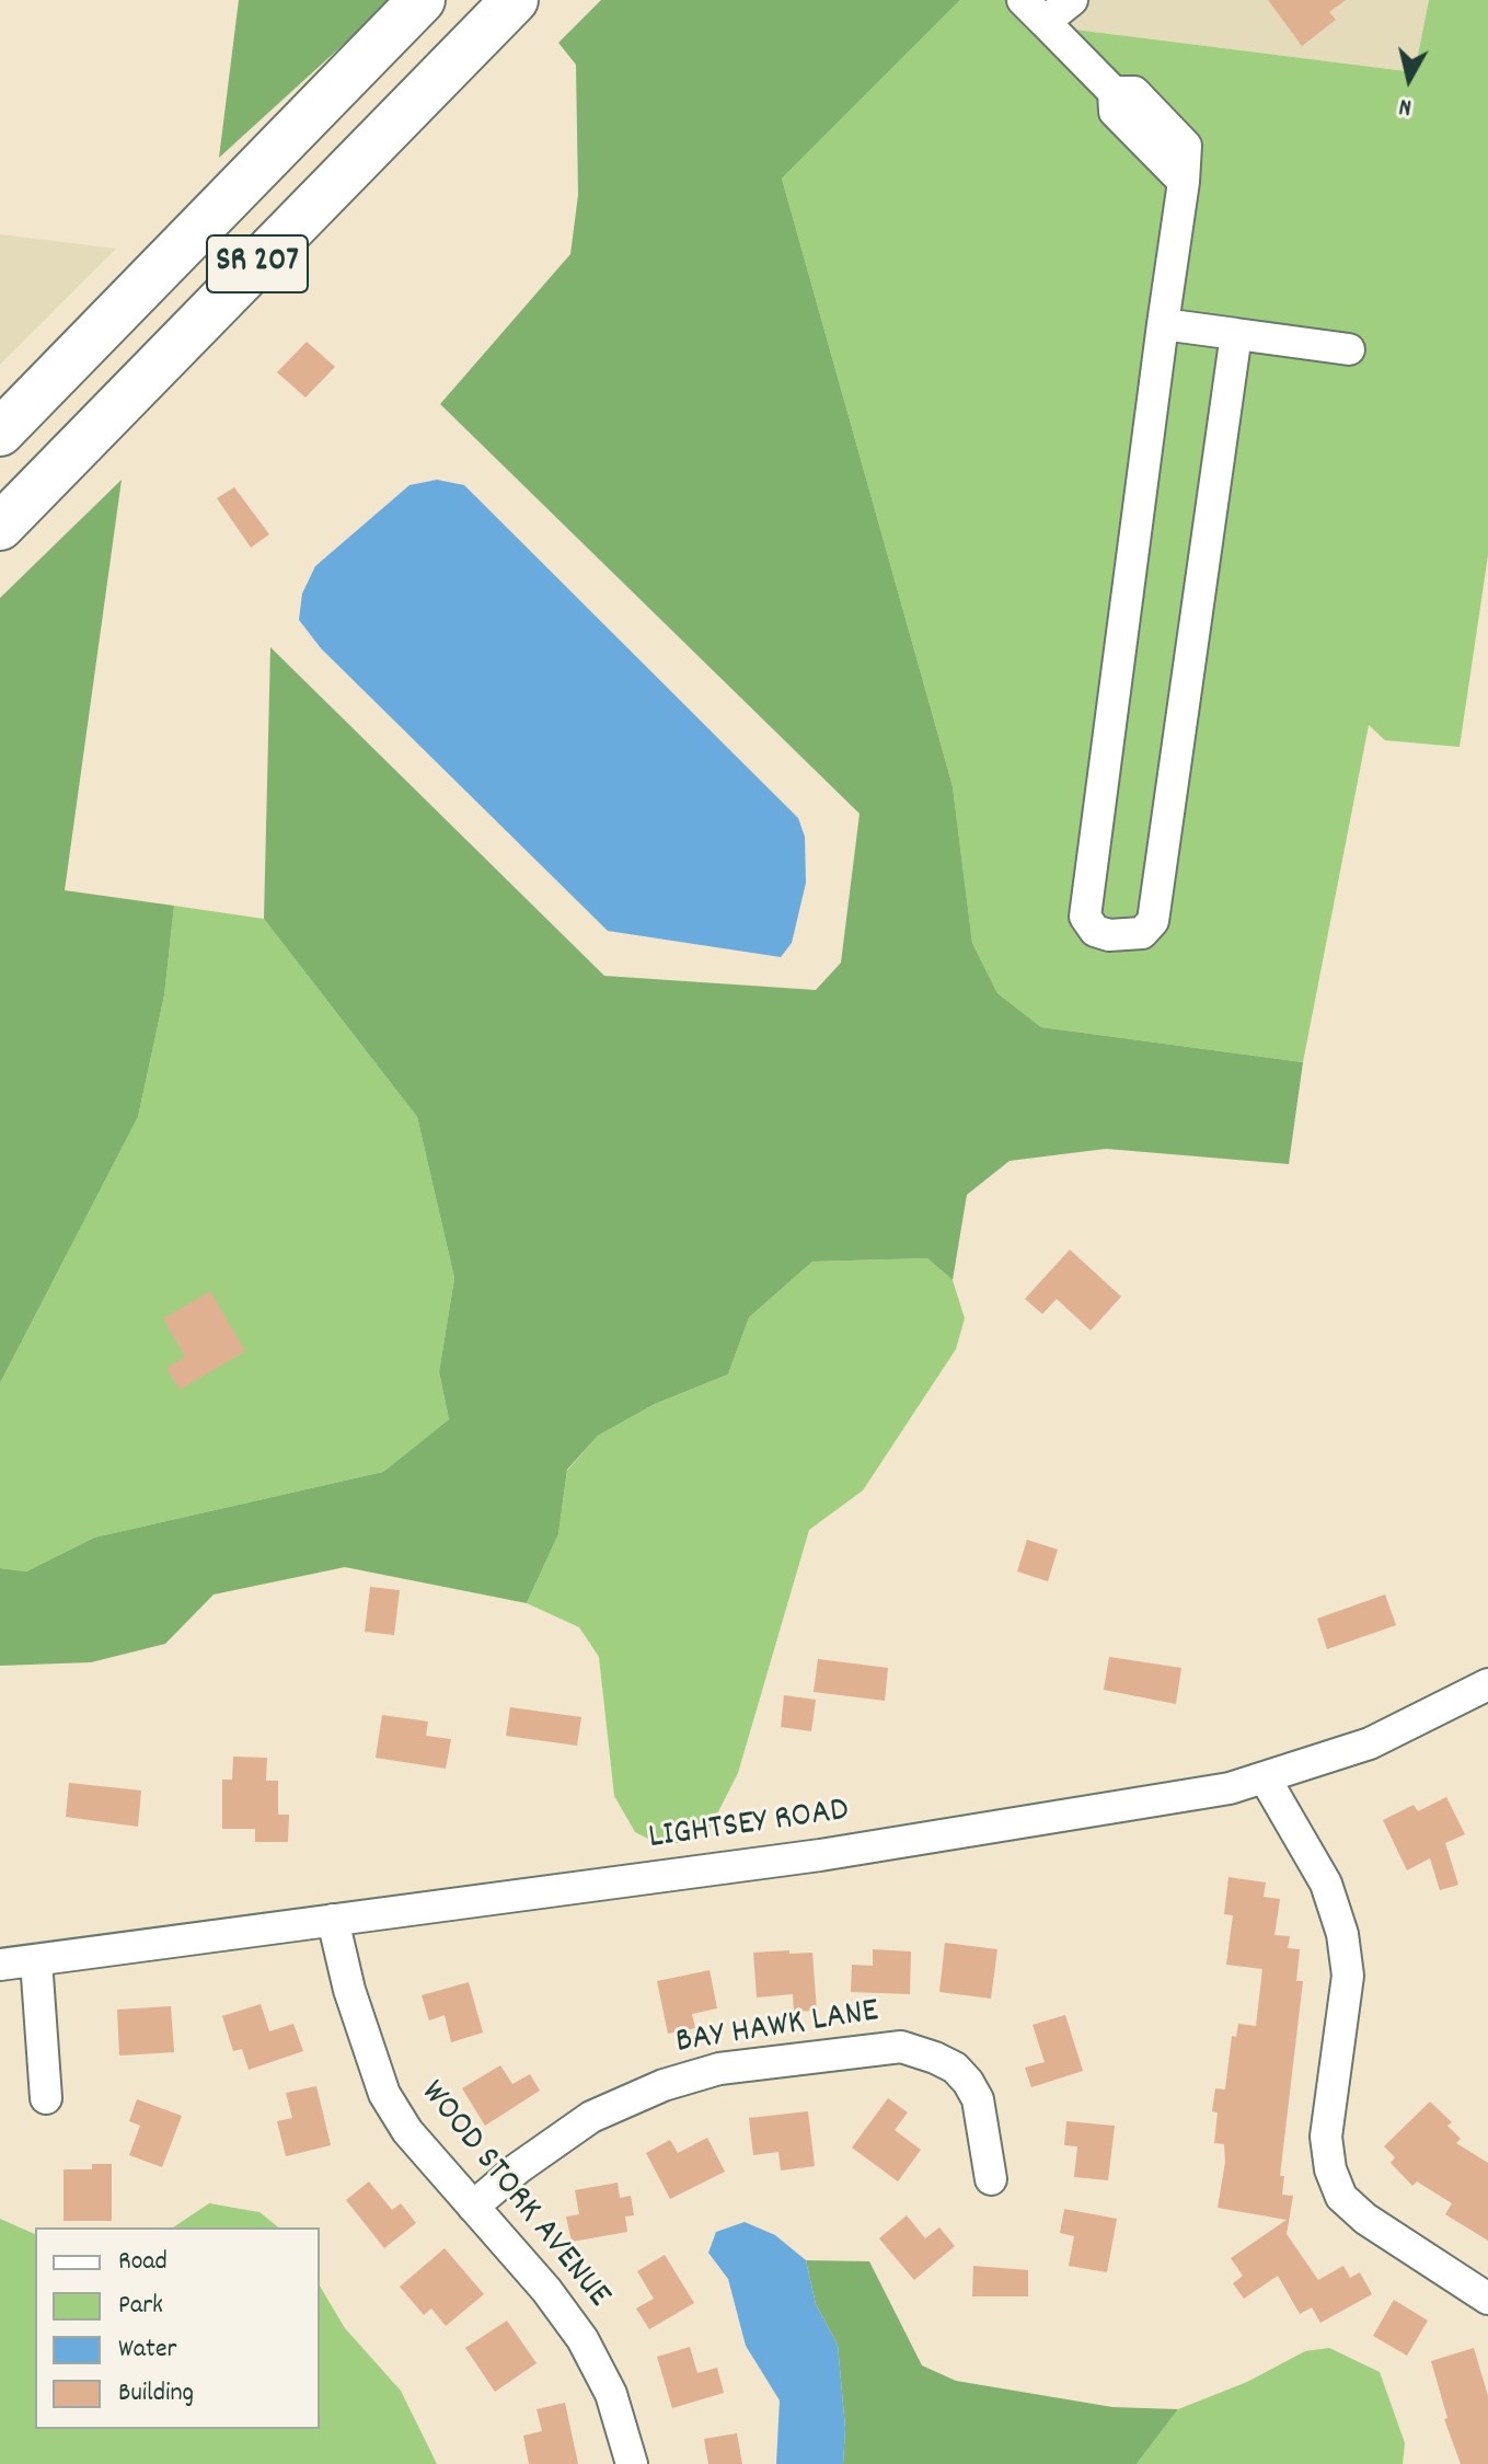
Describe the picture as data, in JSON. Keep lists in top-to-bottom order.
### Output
{
  "streets": {
    "highway": ["SR 207"],
    "street": ["LIGHTSEY ROAD", "BAY HAWK LANE", "WOOD STORK AVENUE"]
  },
  "crossings": [
    ["LIGHTSEY ROAD", "WOOD STORK AVENUE"],
    ["BAY HAWK LANE", "WOOD STORK AVENUE"]
  ],
  "legend": [
    "Road",
    "Park",
    "Water",
    "Building"
  ],
  "north": "bottom"
}
